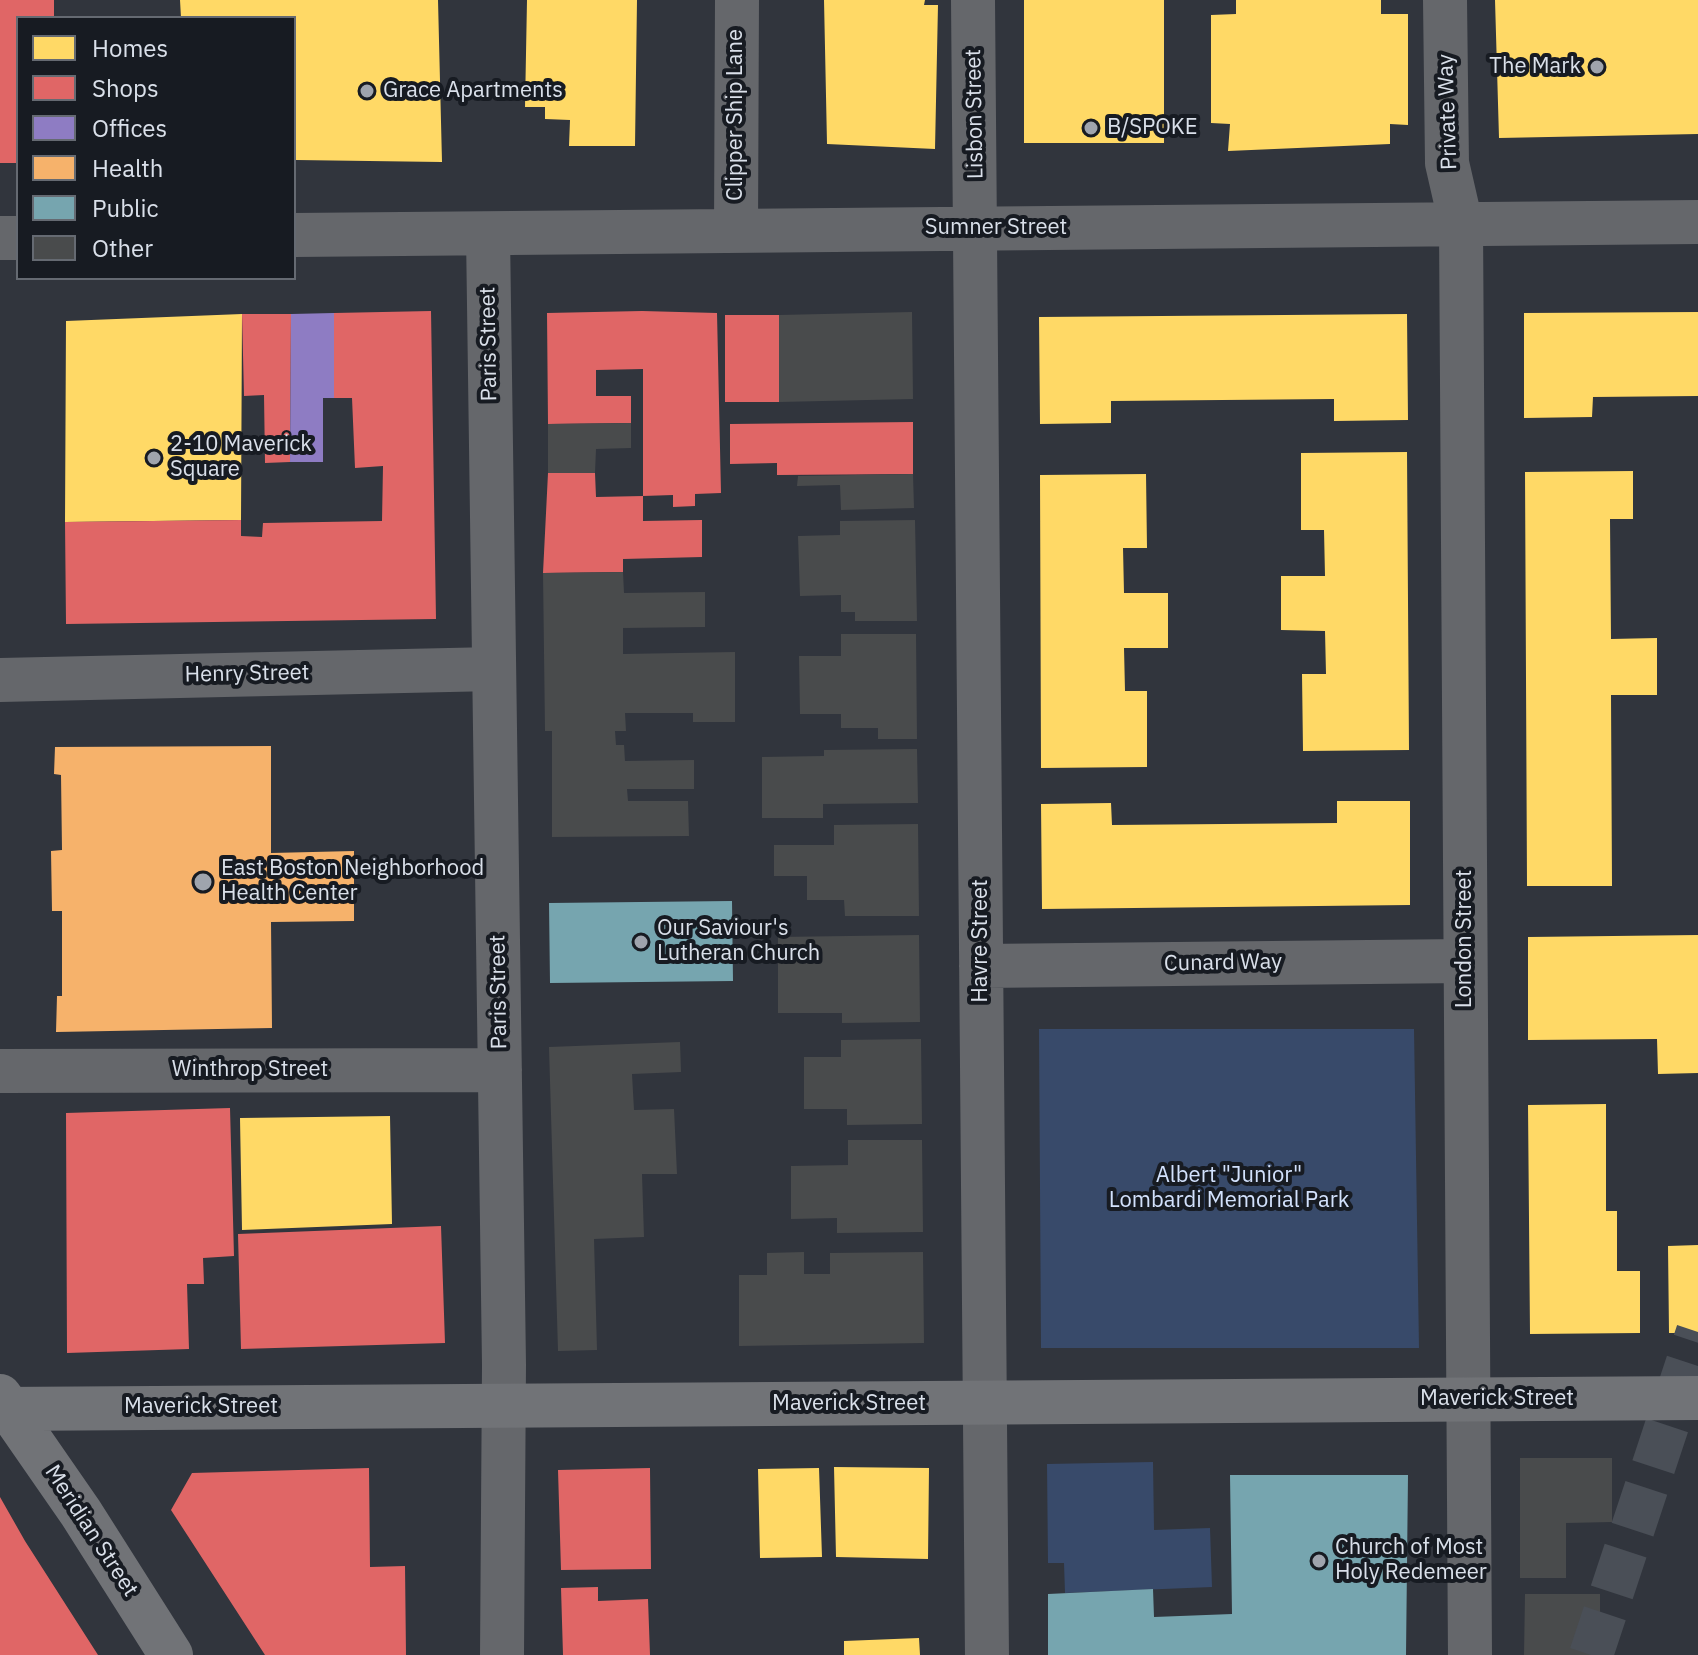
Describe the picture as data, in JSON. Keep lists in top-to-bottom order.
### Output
{
  "streets": {
    "main road": ["Maverick Street", "Meridian Street"],
    "street": [
      "Private Way",
      "Lisbon Street",
      "Clipper Ship Lane",
      "Sumner Street",
      "Paris Street",
      "Henry Street",
      "London Street",
      "Havre Street",
      "Cunard Way",
      "Winthrop Street"
    ]
  },
  "crossings": [
    ["Private Way", "Sumner Street"],
    ["Private Way", "London Street"],
    ["Lisbon Street", "Sumner Street"],
    ["Lisbon Street", "Havre Street"],
    ["Clipper Ship Lane", "Sumner Street"],
    ["Sumner Street", "Paris Street"],
    ["Sumner Street", "London Street"],
    ["Sumner Street", "Havre Street"],
    ["Paris Street", "Henry Street"],
    ["Paris Street", "Winthrop Street"],
    ["Paris Street", "Maverick Street"],
    ["London Street", "Cunard Way"],
    ["London Street", "Maverick Street"],
    ["Havre Street", "Cunard Way"],
    ["Havre Street", "Maverick Street"],
    ["Maverick Street", "Meridian Street"]
  ],
  "parks": ["Albert \"Junior\" Lombardi Memorial Park"],
  "places": [
    "The Mark",
    "Grace Apartments",
    "B/SPOKE",
    "2-10 Maverick Square",
    "East Boston Neighborhood Health Center",
    "Our Saviour's Lutheran Church",
    "Church of Most Holy Redemeer"
  ],
  "legend": [
    "Homes",
    "Shops",
    "Offices",
    "Health",
    "Public",
    "Other"
  ]
}
